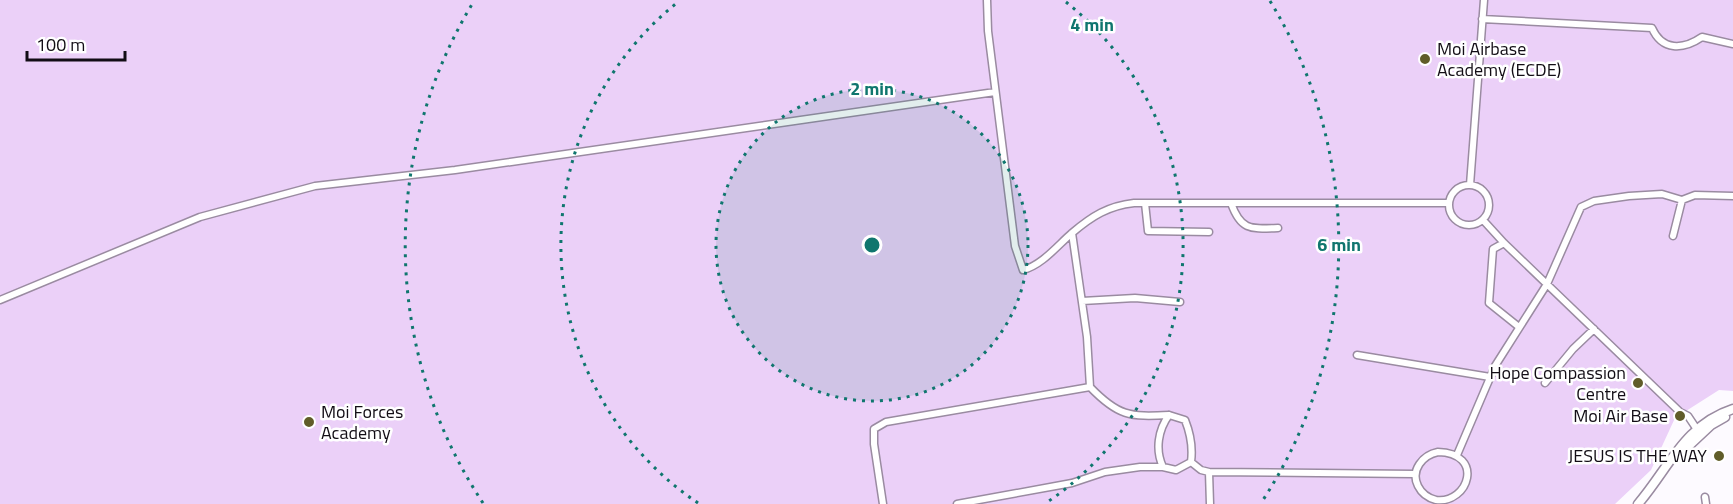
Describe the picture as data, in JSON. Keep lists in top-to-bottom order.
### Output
{
  "places": [
    "Moi Airbase Academy (ECDE)",
    "Hope Compassion Centre",
    "Moi Air Base",
    "Moi Forces Academy",
    "JESUS IS THE WAY"
  ],
  "scale_bar": "100 m",
  "rings": ["4 min", "2 min", "6 min"]
}
